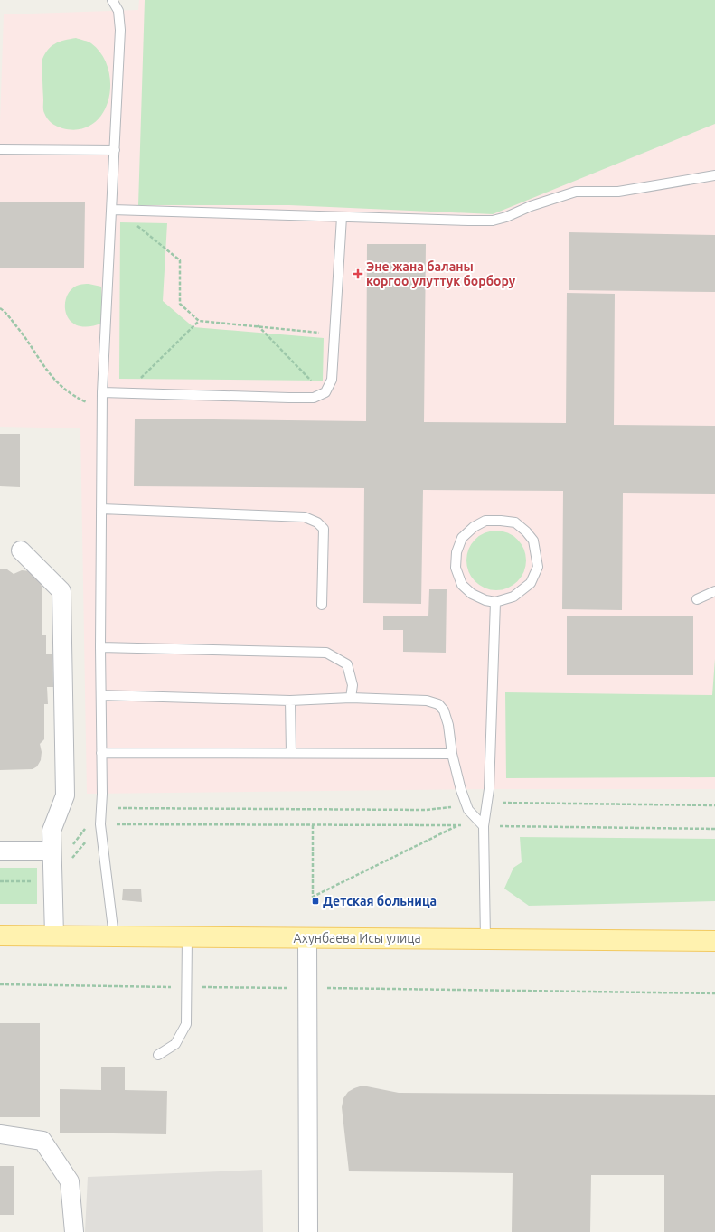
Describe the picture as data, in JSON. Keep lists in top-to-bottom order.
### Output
{
  "streets": {
    "main road": ["Ахунбаева Исы улица"]
  },
  "places": {
    "health": ["Эне жана баланы коргоо улуттук борбору"],
    "transit": ["Детская больница"]
  }
}
